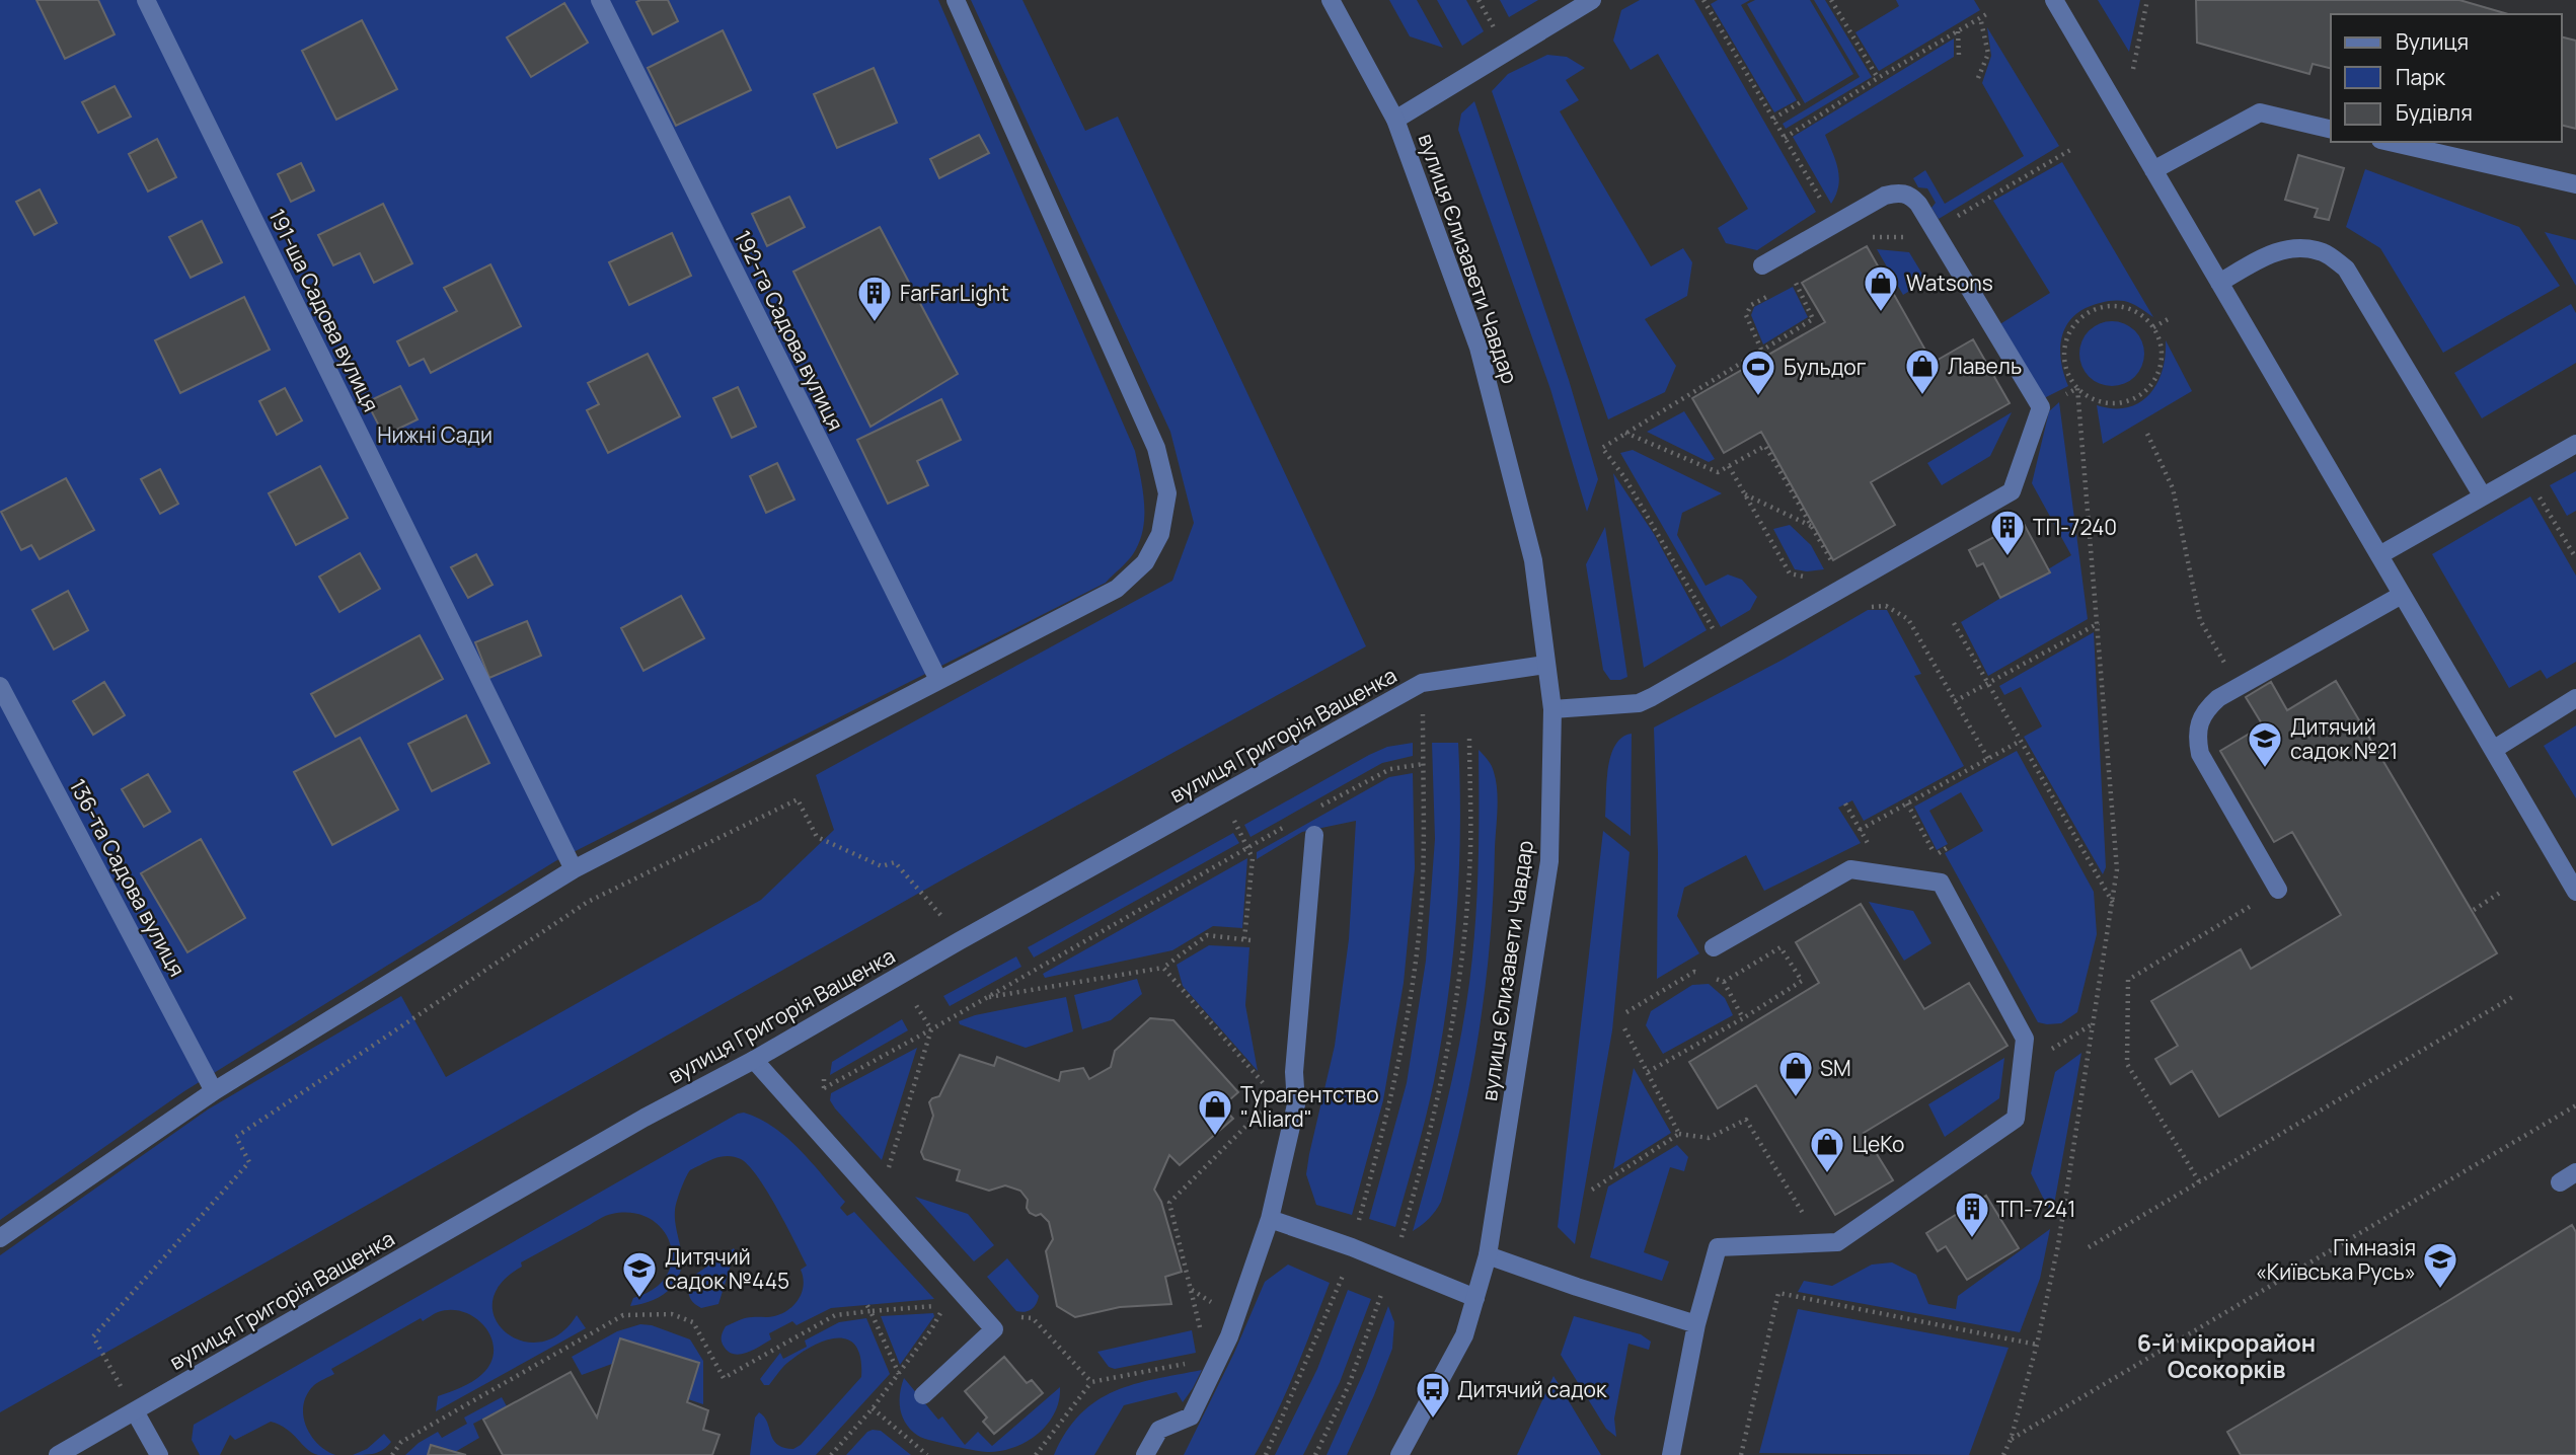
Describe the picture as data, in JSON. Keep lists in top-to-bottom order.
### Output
{
  "streets": {
    "street": [
      "вулиця Єлизавети Чавдар",
      "191-ша Садова вулиця",
      "192-га Садова вулиця",
      "вулиця Григорія Ващенка",
      "136-та Садова вулиця"
    ]
  },
  "crossings": [
    ["вулиця Єлизавети Чавдар", "вулиця Григорія Ващенка"]
  ],
  "districts": ["6-й мікрорайон Осокорків"],
  "parks": ["Нижні Сади"],
  "places": {
    "shop": [
      "Watsons",
      "Лавель",
      "SM",
      "Турагентство \"Aliard\"",
      "ЦеКо"
    ],
    "building": ["FarFarLight", "ТП-7240", "ТП-7241"],
    "sports": ["Бульдог"],
    "school or university": ["Дитячий садок №21", "Гімназія «Київська Русь»", "Дитячий садок №445"],
    "bus stop": ["Дитячий садок"]
  },
  "legend": ["Вулиця", "Парк", "Будівля"]
}
